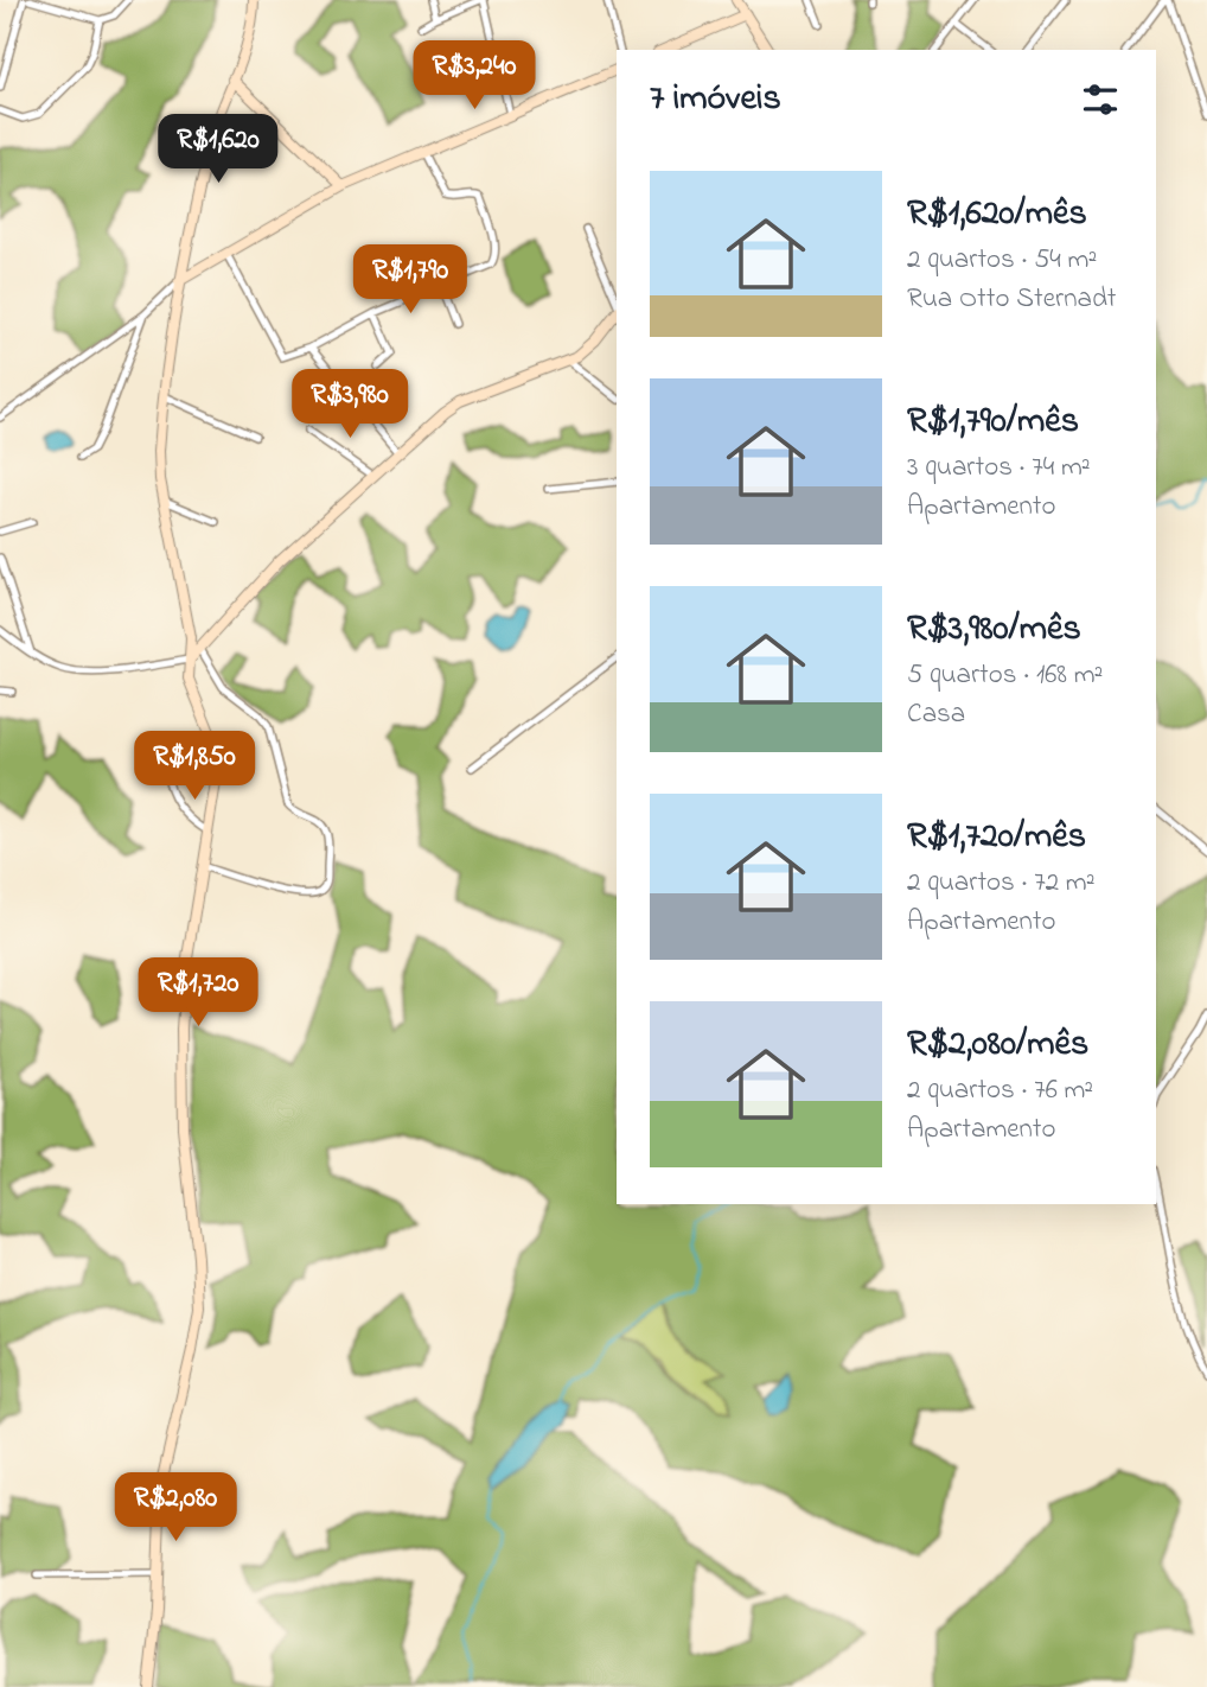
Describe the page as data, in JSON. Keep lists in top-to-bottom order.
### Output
{
  "page": {
    "price": [
      "R$3,240",
      "R$1,620",
      "R$1,790",
      "R$3,980",
      "R$1,850",
      "R$1,720",
      "R$2,080"
    ],
    "heading": "7 imóveis",
    "list": [
      {
        "name": "R$1,620/mês",
        "note": "2 quartos · 54 m² · Rua Otto Sternadt"
      },
      {
        "name": "R$1,790/mês",
        "note": "3 quartos · 74 m² · Apartamento"
      },
      {
        "name": "R$3,980/mês",
        "note": "5 quartos · 168 m² · Casa"
      },
      {
        "name": "R$1,720/mês",
        "note": "2 quartos · 72 m² · Apartamento"
      },
      {
        "name": "R$2,080/mês",
        "note": "2 quartos · 76 m² · Apartamento"
      }
    ]
  }
}
